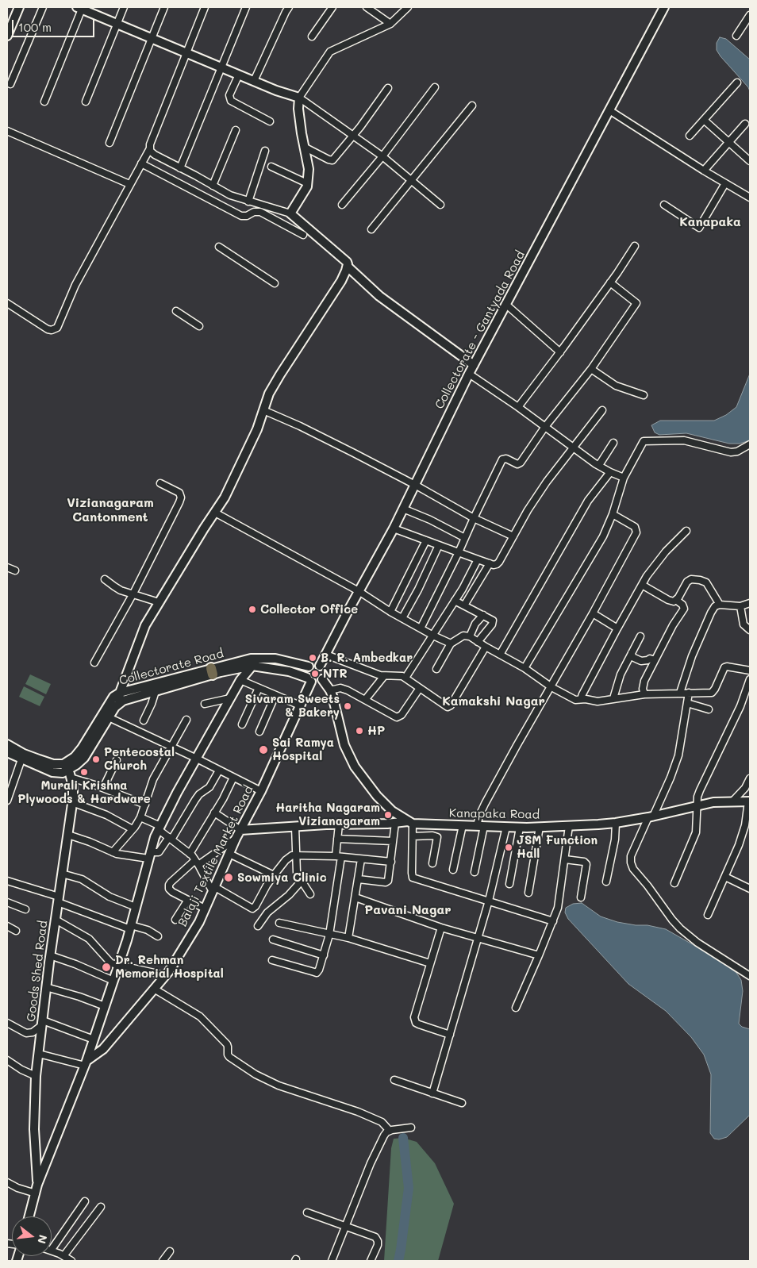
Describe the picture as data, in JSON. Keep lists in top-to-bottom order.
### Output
{
  "streets": {
    "street": [
      "Collectorate - Gantyada Road",
      "Collectorate Road",
      "Kanapaka Road",
      "Balaji Textile Market Road",
      "Goods Shed Road"
    ]
  },
  "crossings": [
    ["Collectorate - Gantyada Road", "Collectorate Road"],
    ["Collectorate - Gantyada Road", "Balaji Textile Market Road"],
    ["Collectorate Road", "Balaji Textile Market Road"],
    ["Collectorate Road", "Goods Shed Road"],
    ["Kanapaka Road", "Balaji Textile Market Road"],
    ["Balaji Textile Market Road", "Goods Shed Road"]
  ],
  "districts": [
    "Kanapaka",
    "Vizianagaram Cantonment",
    "Kamakshi Nagar",
    "Pavani Nagar"
  ],
  "places": [
    "Collector Office",
    "B. R. Ambedkar",
    "NTR",
    "Sivaram Sweets & Bakery",
    "HP",
    "Sai Ramya Hospital",
    "Pentecostal Church",
    "Murali Krishna Plywoods & Hardware",
    "Haritha Nagaram Vizianagaram",
    "JSM Function Hall",
    "Sowmiya Clinic",
    "Dr. Rehman Memorial Hospital"
  ],
  "scale_bar": "100 m",
  "north": "right"
}
